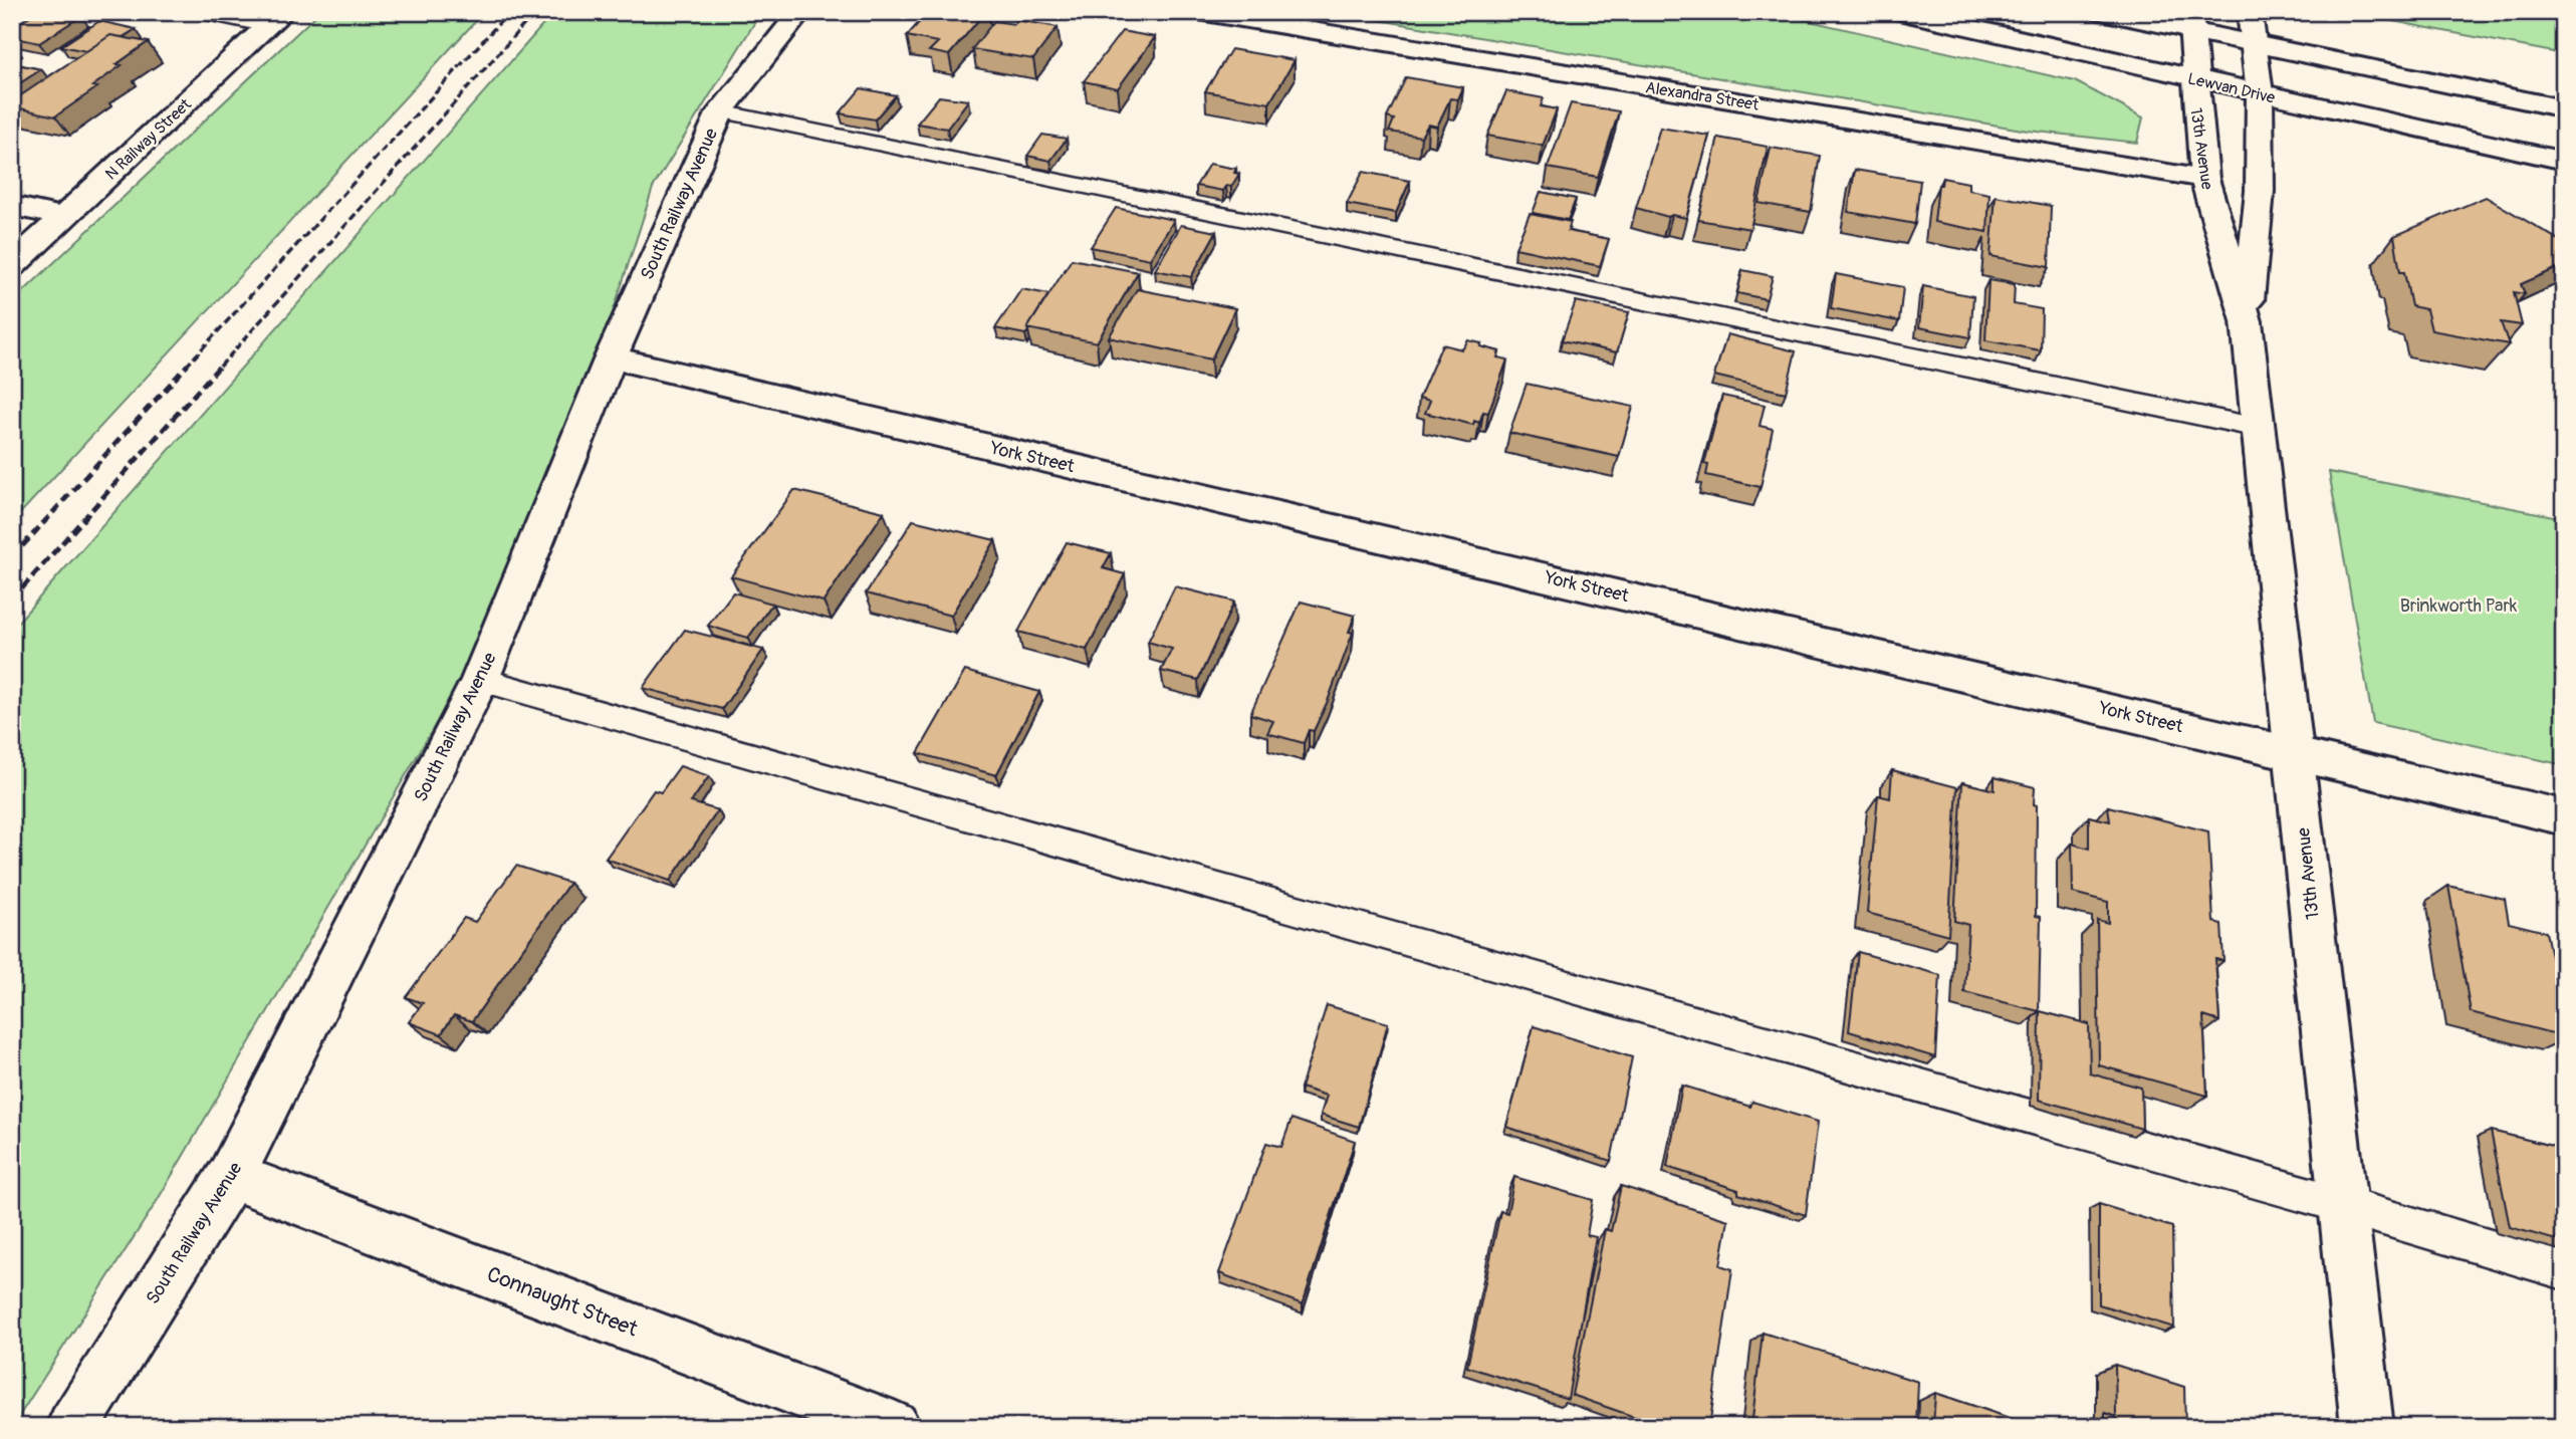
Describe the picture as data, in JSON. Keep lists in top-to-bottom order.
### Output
{
  "streets": {
    "street": [
      "Lewvan Drive",
      "Alexandra Street",
      "N Railway Street",
      "13th Avenue",
      "South Railway Avenue",
      "York Street",
      "Connaught Street"
    ]
  },
  "crossings": [
    ["Lewvan Drive", "13th Avenue"],
    ["Alexandra Street", "13th Avenue"],
    ["13th Avenue", "York Street"],
    ["South Railway Avenue", "York Street"],
    ["South Railway Avenue", "Connaught Street"]
  ],
  "parks": ["Brinkworth Park"]
}
